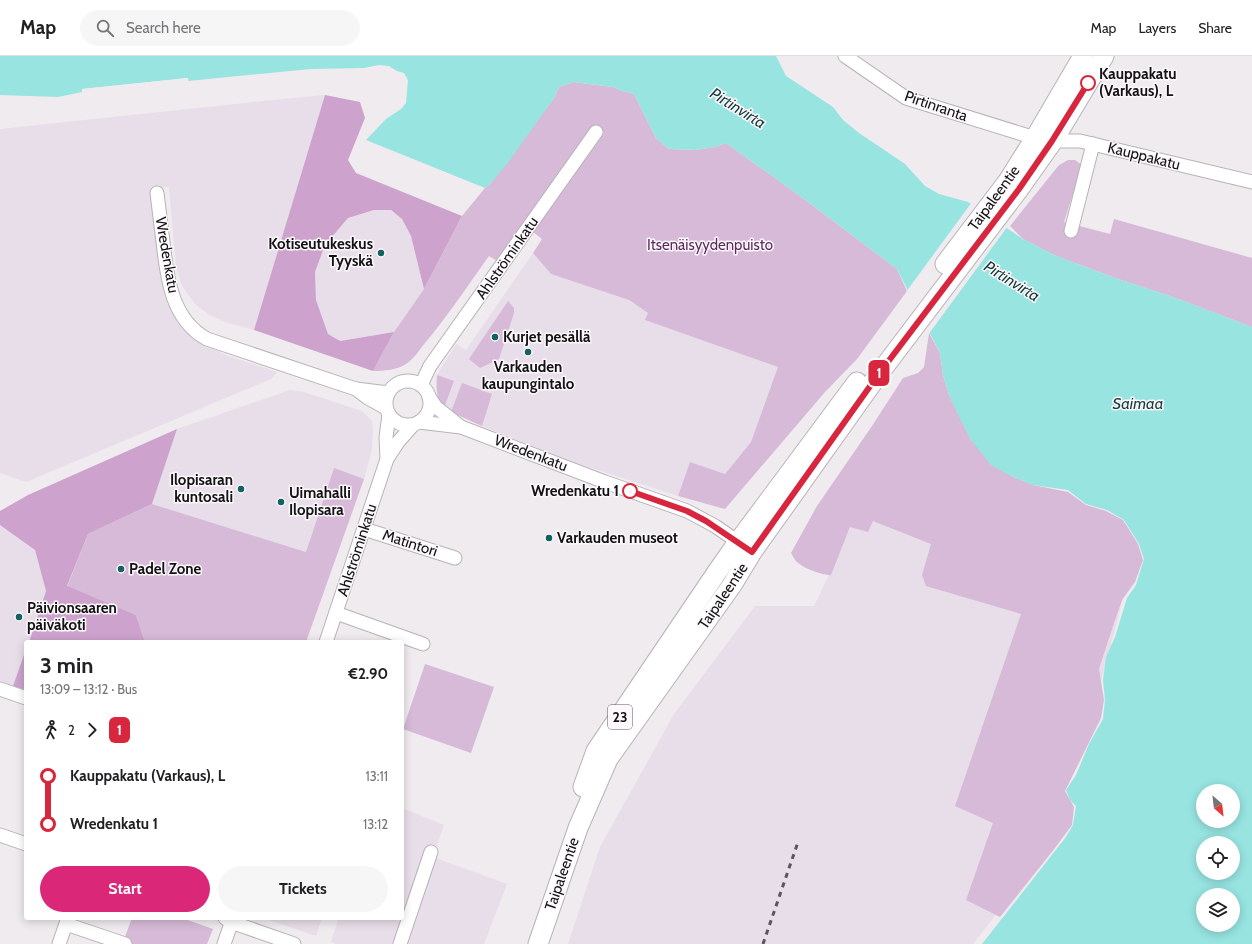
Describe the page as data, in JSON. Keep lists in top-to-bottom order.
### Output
{
  "streets": {
    "highway": ["Taipaleentie", "23"],
    "street": [
      "Pirtinranta",
      "Kauppakatu",
      "Wredenkatu",
      "Ahlströminkatu",
      "Matintori"
    ]
  },
  "crossings": [
    ["Pirtinranta", "Kauppakatu"],
    ["Pirtinranta", "Taipaleentie"],
    ["Kauppakatu", "Taipaleentie"],
    ["Taipaleentie", "Wredenkatu"],
    ["Wredenkatu", "Ahlströminkatu"],
    ["Ahlströminkatu", "Matintori"]
  ],
  "water": ["Pirtinvirta", "Saimaa"],
  "parks": ["Itsenäisyydenpuisto"],
  "places": [
    "Kauppakatu (Varkaus), L",
    "Kotiseutukeskus Tyyskä",
    "Kurjet pesällä",
    "Varkauden kaupungintalo",
    "Ilopisaran kuntosali",
    "Wredenkatu 1",
    "Uimahalli Ilopisara",
    "Varkauden museot",
    "Padel Zone",
    "Päivionsaaren päiväkoti"
  ],
  "lines": ["bus line 1"],
  "north": "bottom right",
  "page": {
    "header": "Map",
    "search": "Search here",
    "nav": ["Map", "Layers", "Share"],
    "on_map": "1",
    "heading": ["3 min", "13:09 – 13:12 · Bus", "€2.90"],
    "legs": ["2", "1"],
    "list": [
      {
        "name": "Kauppakatu (Varkaus), L",
        "value": "13:11"
      },
      {
        "name": "Wredenkatu 1",
        "value": "13:12"
      }
    ],
    "buttons": ["Start", "Tickets"]
  }
}
